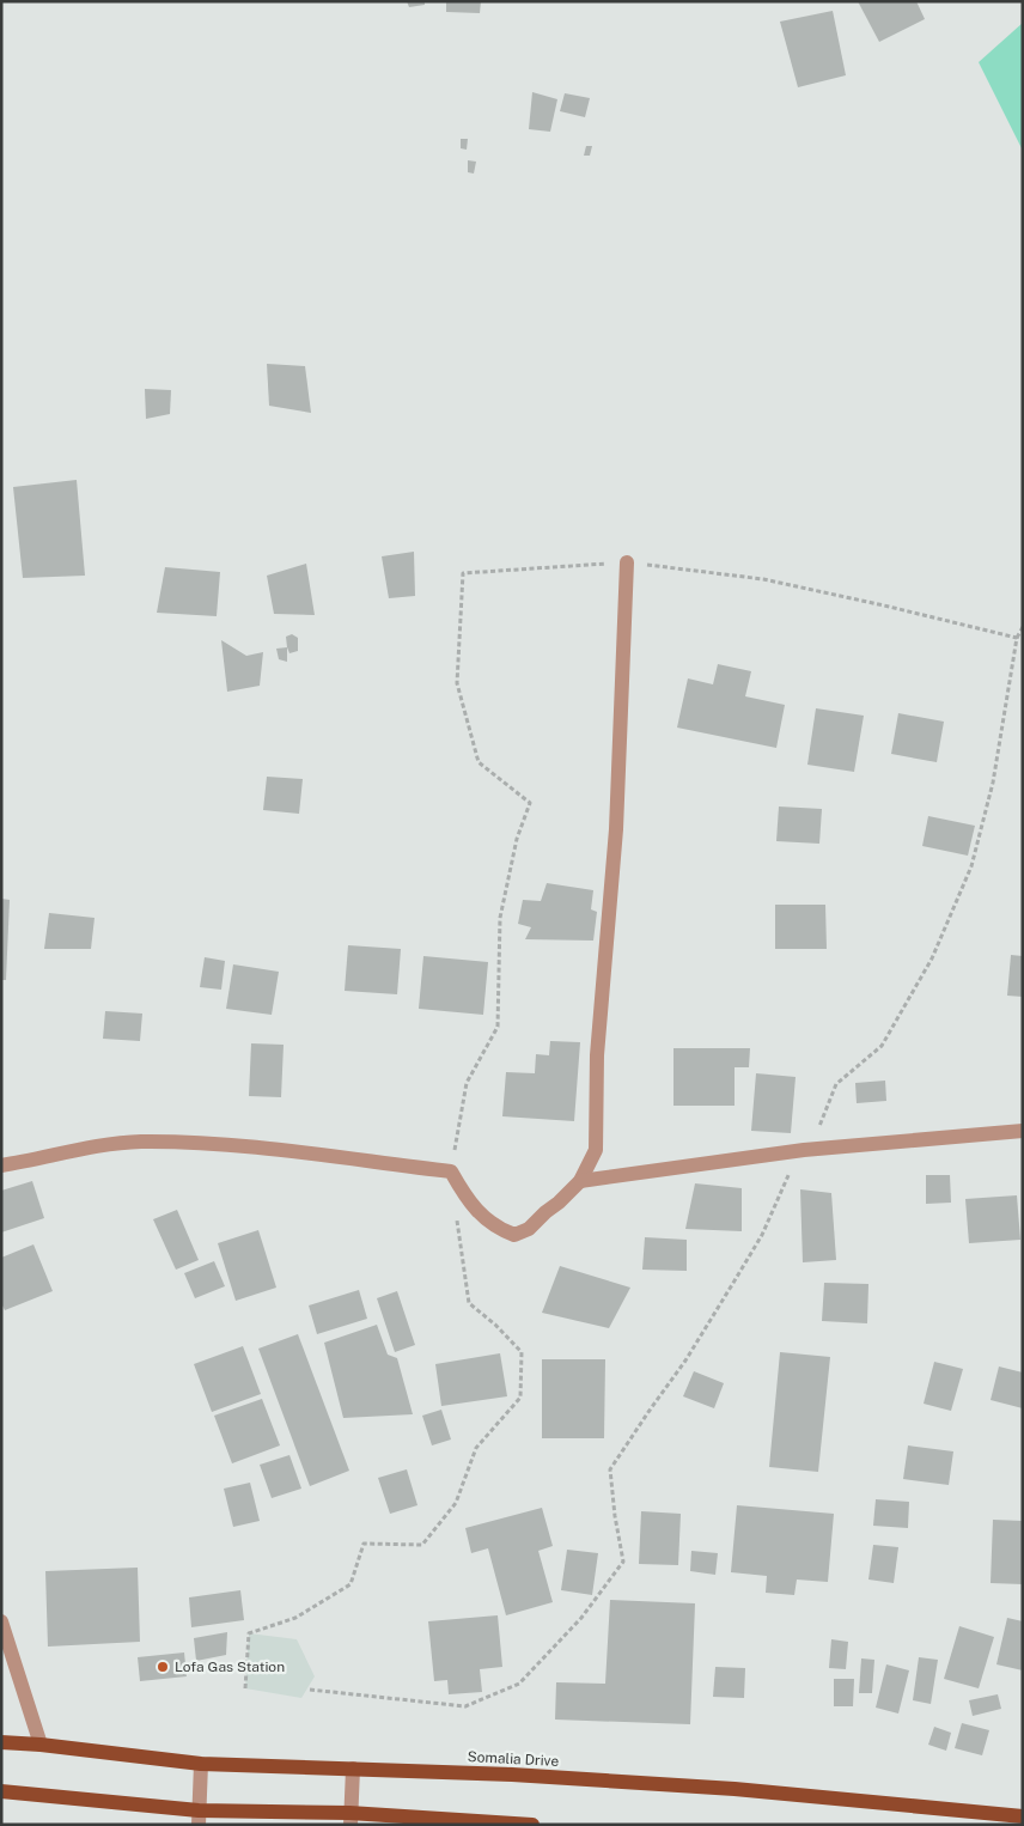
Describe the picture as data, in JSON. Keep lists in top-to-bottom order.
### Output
{
  "streets": {
    "main road": ["Somalia Drive"]
  },
  "places": ["Lofa Gas Station"]
}
